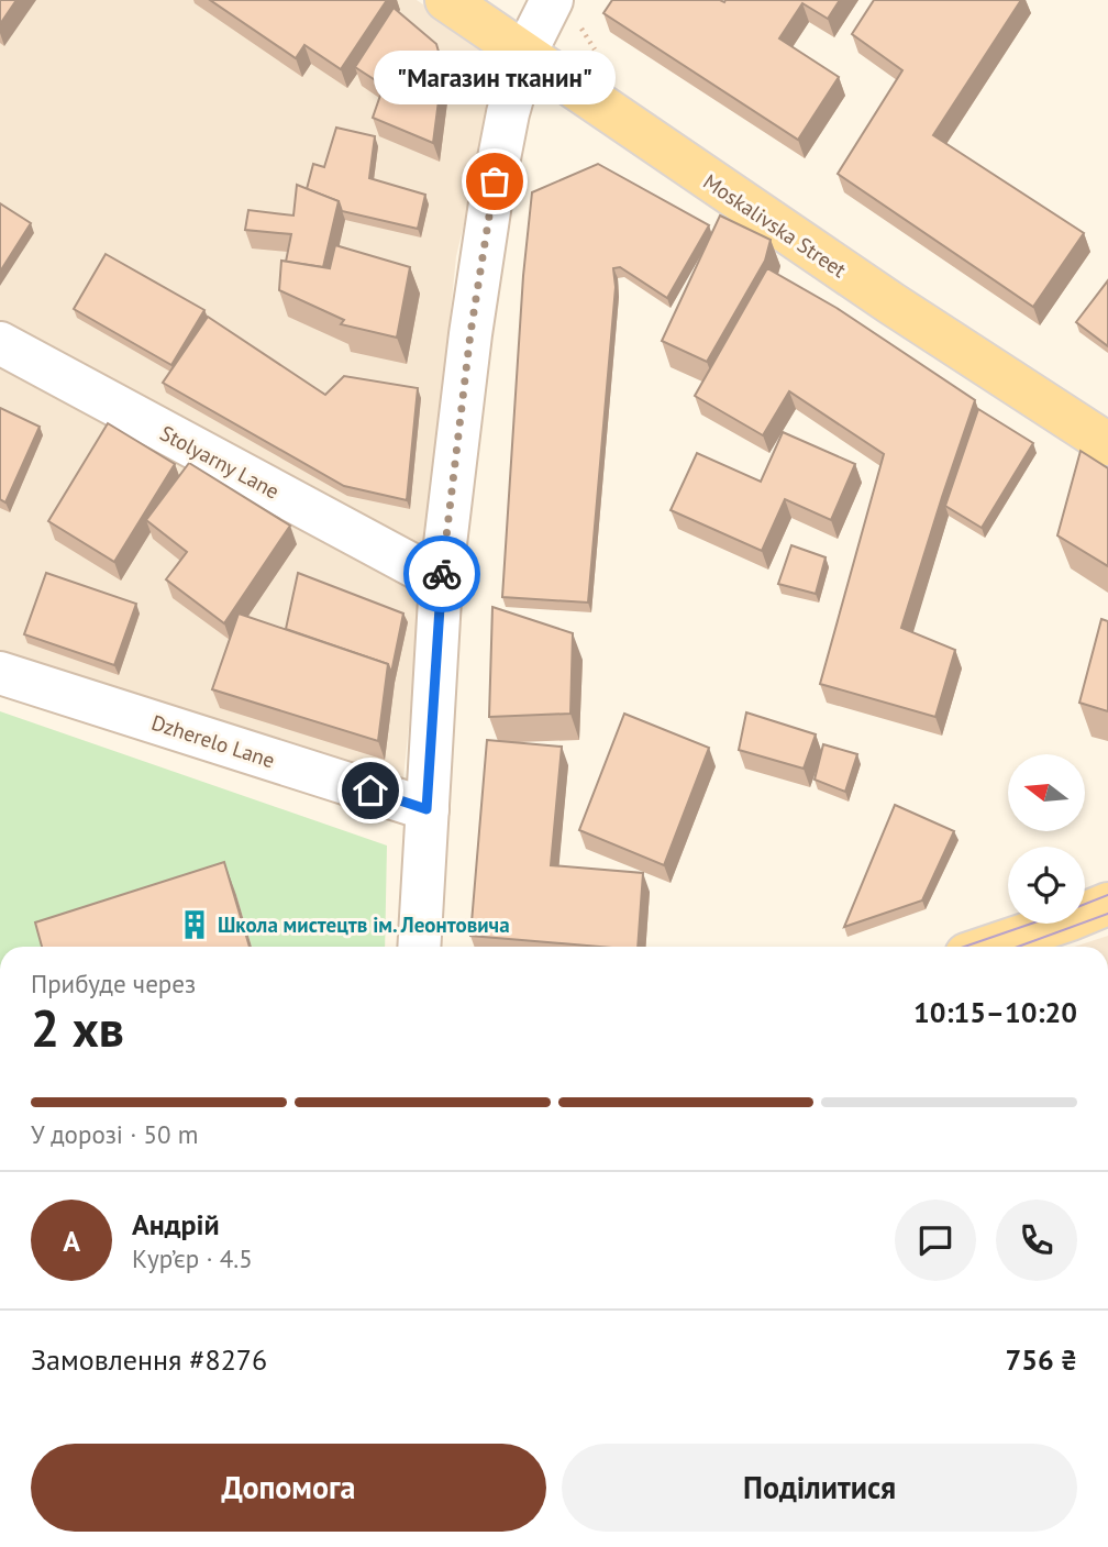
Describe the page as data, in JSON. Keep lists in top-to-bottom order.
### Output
{
  "streets": {
    "main road": ["Moskalivska Street"],
    "street": ["Stolyarny Lane", "Dzherelo Lane"]
  },
  "places": {
    "other": ["\"Магазин тканин\""],
    "building": ["Школа мистецтв ім. Леонтовича"]
  },
  "north": "left",
  "page": {
    "bubble": "\"Магазин тканин\"",
    "heading": ["2 хв", "Прибуде через", "10:15–10:20"],
    "panel": [
      "Андрій",
      "Кур’єр · 4.5",
      "Замовлення #8276",
      "756 ₴"
    ],
    "bar": "У дорозі · 50 m",
    "round": "А",
    "buttons": ["Допомога", "Поділитися"]
  }
}
